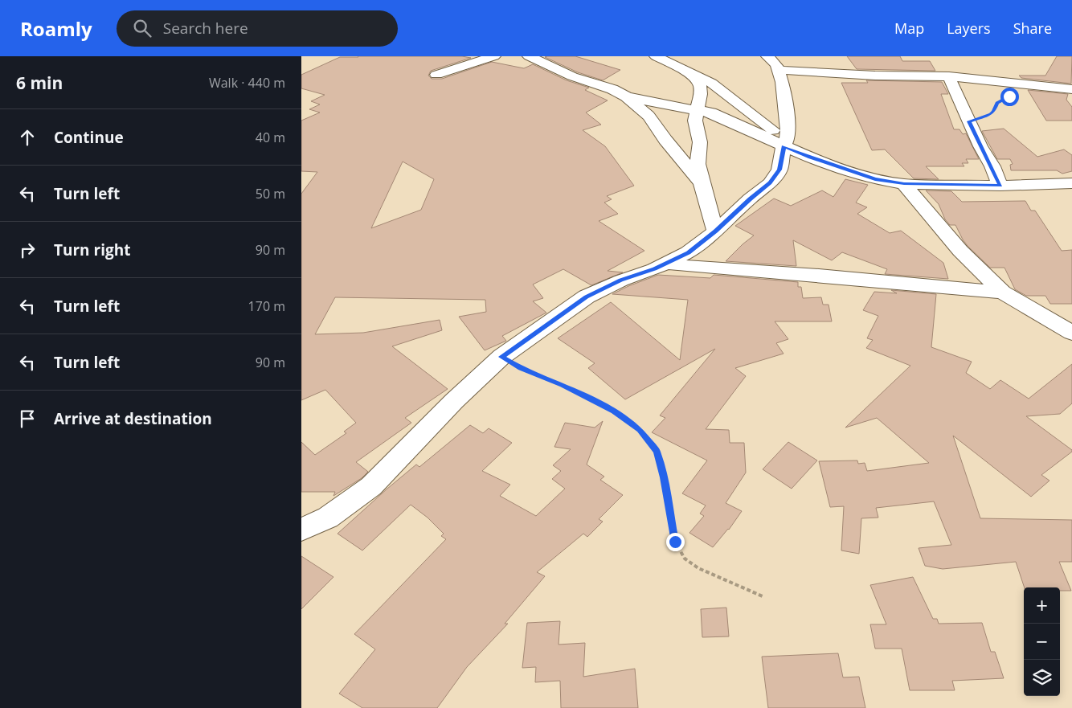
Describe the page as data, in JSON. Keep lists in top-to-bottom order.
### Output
{
  "page": {
    "header": "Roamly",
    "search": "Search here",
    "nav": ["Map", "Layers", "Share"],
    "heading": ["6 min", "Walk · 440 m"],
    "list": [
      ["Continue", "40 m"],
      ["Turn left", "50 m"],
      ["Turn right", "90 m"],
      ["Turn left", "170 m"],
      ["Turn left", "90 m"],
      "Arrive at destination"
    ],
    "map_buttons": ["+", "−"]
  }
}
